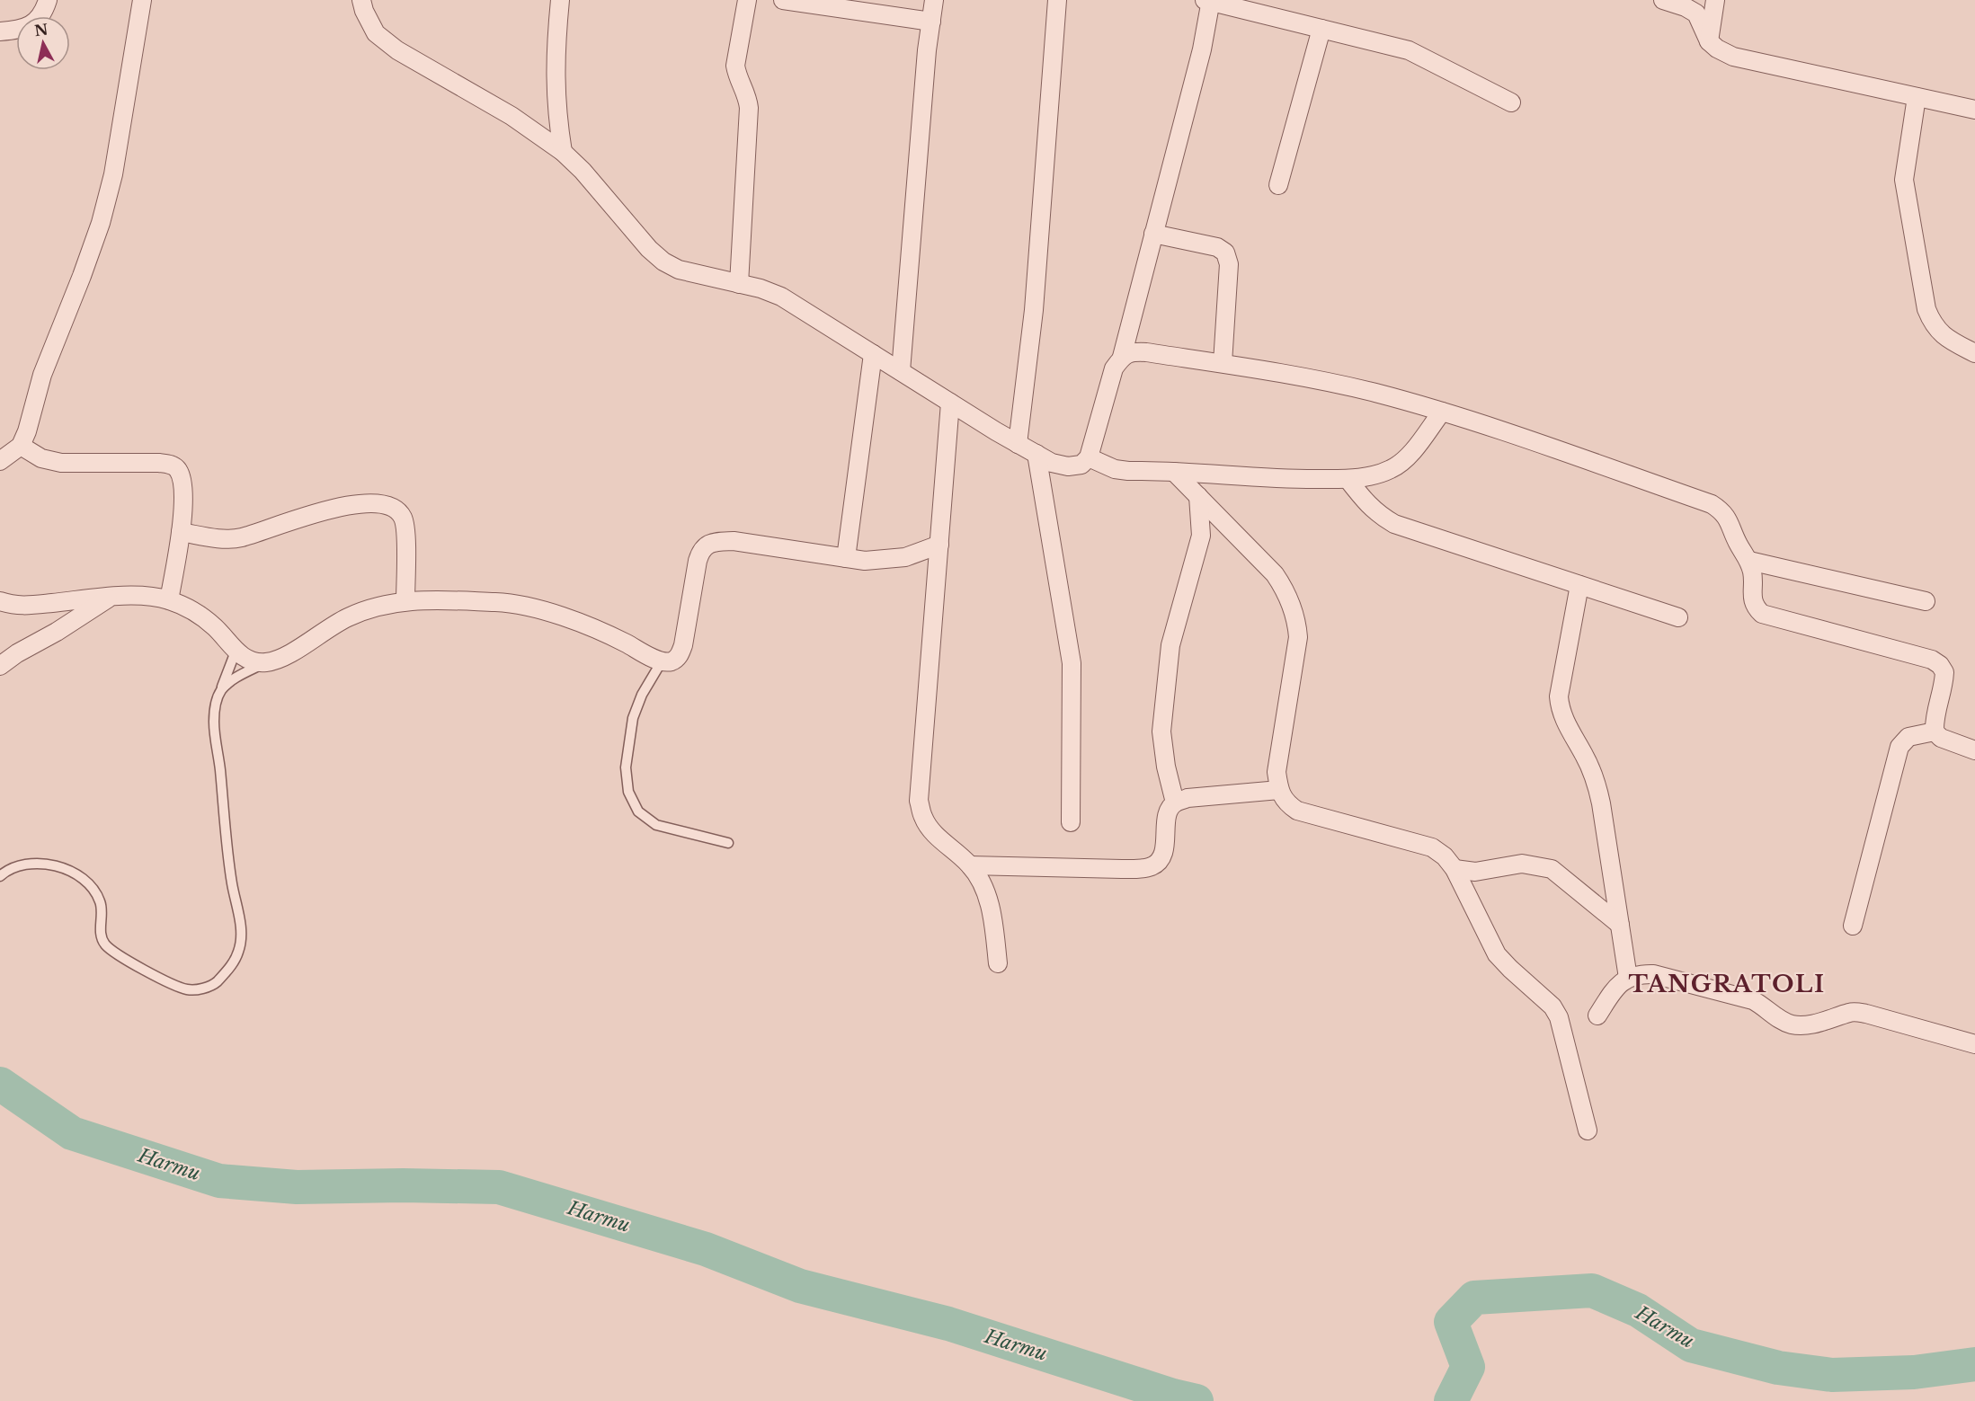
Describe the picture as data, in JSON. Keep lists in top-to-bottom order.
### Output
{
  "districts": ["TANGRATOLI"],
  "water": ["Harmu"],
  "north": "top"
}
